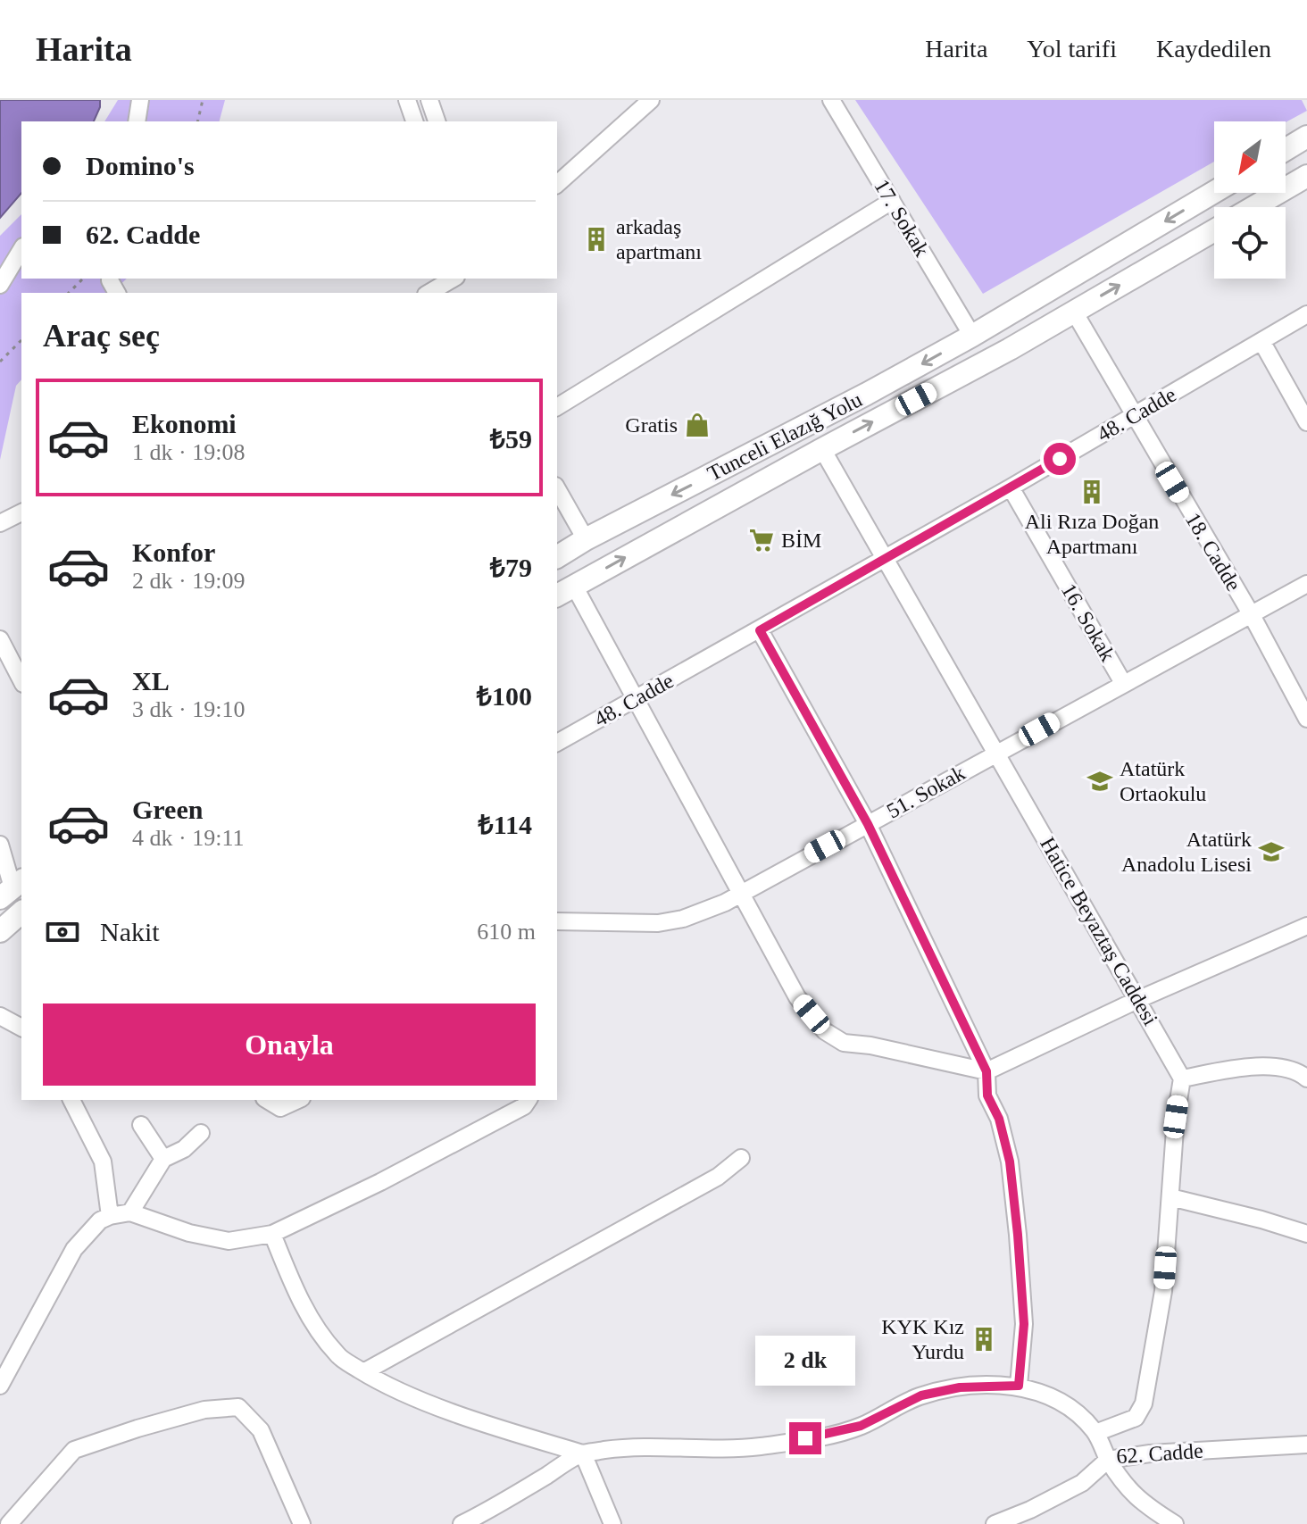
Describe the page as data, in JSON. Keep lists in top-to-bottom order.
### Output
{
  "streets": {
    "main road": ["Tunceli Elazığ Yolu"],
    "street": [
      "17. Sokak",
      "48. Cadde",
      "18. Cadde",
      "16. Sokak",
      "51. Sokak",
      "Hatice Beyaztaş Caddesi",
      "62. Cadde"
    ]
  },
  "crossings": [
    ["17. Sokak", "Tunceli Elazığ Yolu"],
    ["48. Cadde", "18. Cadde"],
    ["48. Cadde", "16. Sokak"],
    ["48. Cadde", "Hatice Beyaztaş Caddesi"],
    ["Tunceli Elazığ Yolu", "18. Cadde"],
    ["Tunceli Elazığ Yolu", "Hatice Beyaztaş Caddesi"],
    ["18. Cadde", "51. Sokak"],
    ["16. Sokak", "51. Sokak"],
    ["51. Sokak", "Hatice Beyaztaş Caddesi"]
  ],
  "places": {
    "building": ["arkadaş apartmanı", "Ali Rıza Doğan Apartmanı", "KYK Kız Yurdu"],
    "shop": ["Gratis"],
    "supermarket": ["BİM"],
    "school or university": ["Atatürk Ortaokulu", "Atatürk Anadolu Lisesi"]
  },
  "north": "bottom left",
  "page": {
    "header": "Harita",
    "nav": ["Harita", "Yol tarifi", "Kaydedilen"],
    "banner": ["Domino's", "62. Cadde"],
    "heading": "Araç seç",
    "list": [
      {
        "name": "Ekonomi",
        "note": "1 dk · 19:08",
        "value": "₺59"
      },
      {
        "name": "Konfor",
        "note": "2 dk · 19:09",
        "value": "₺79"
      },
      {
        "name": "XL",
        "note": "3 dk · 19:10",
        "value": "₺100"
      },
      {
        "name": "Green",
        "note": "4 dk · 19:11",
        "value": "₺114"
      }
    ],
    "pay": ["Nakit", "610 m"],
    "buttons": "Onayla",
    "bubble": "2 dk"
  }
}
